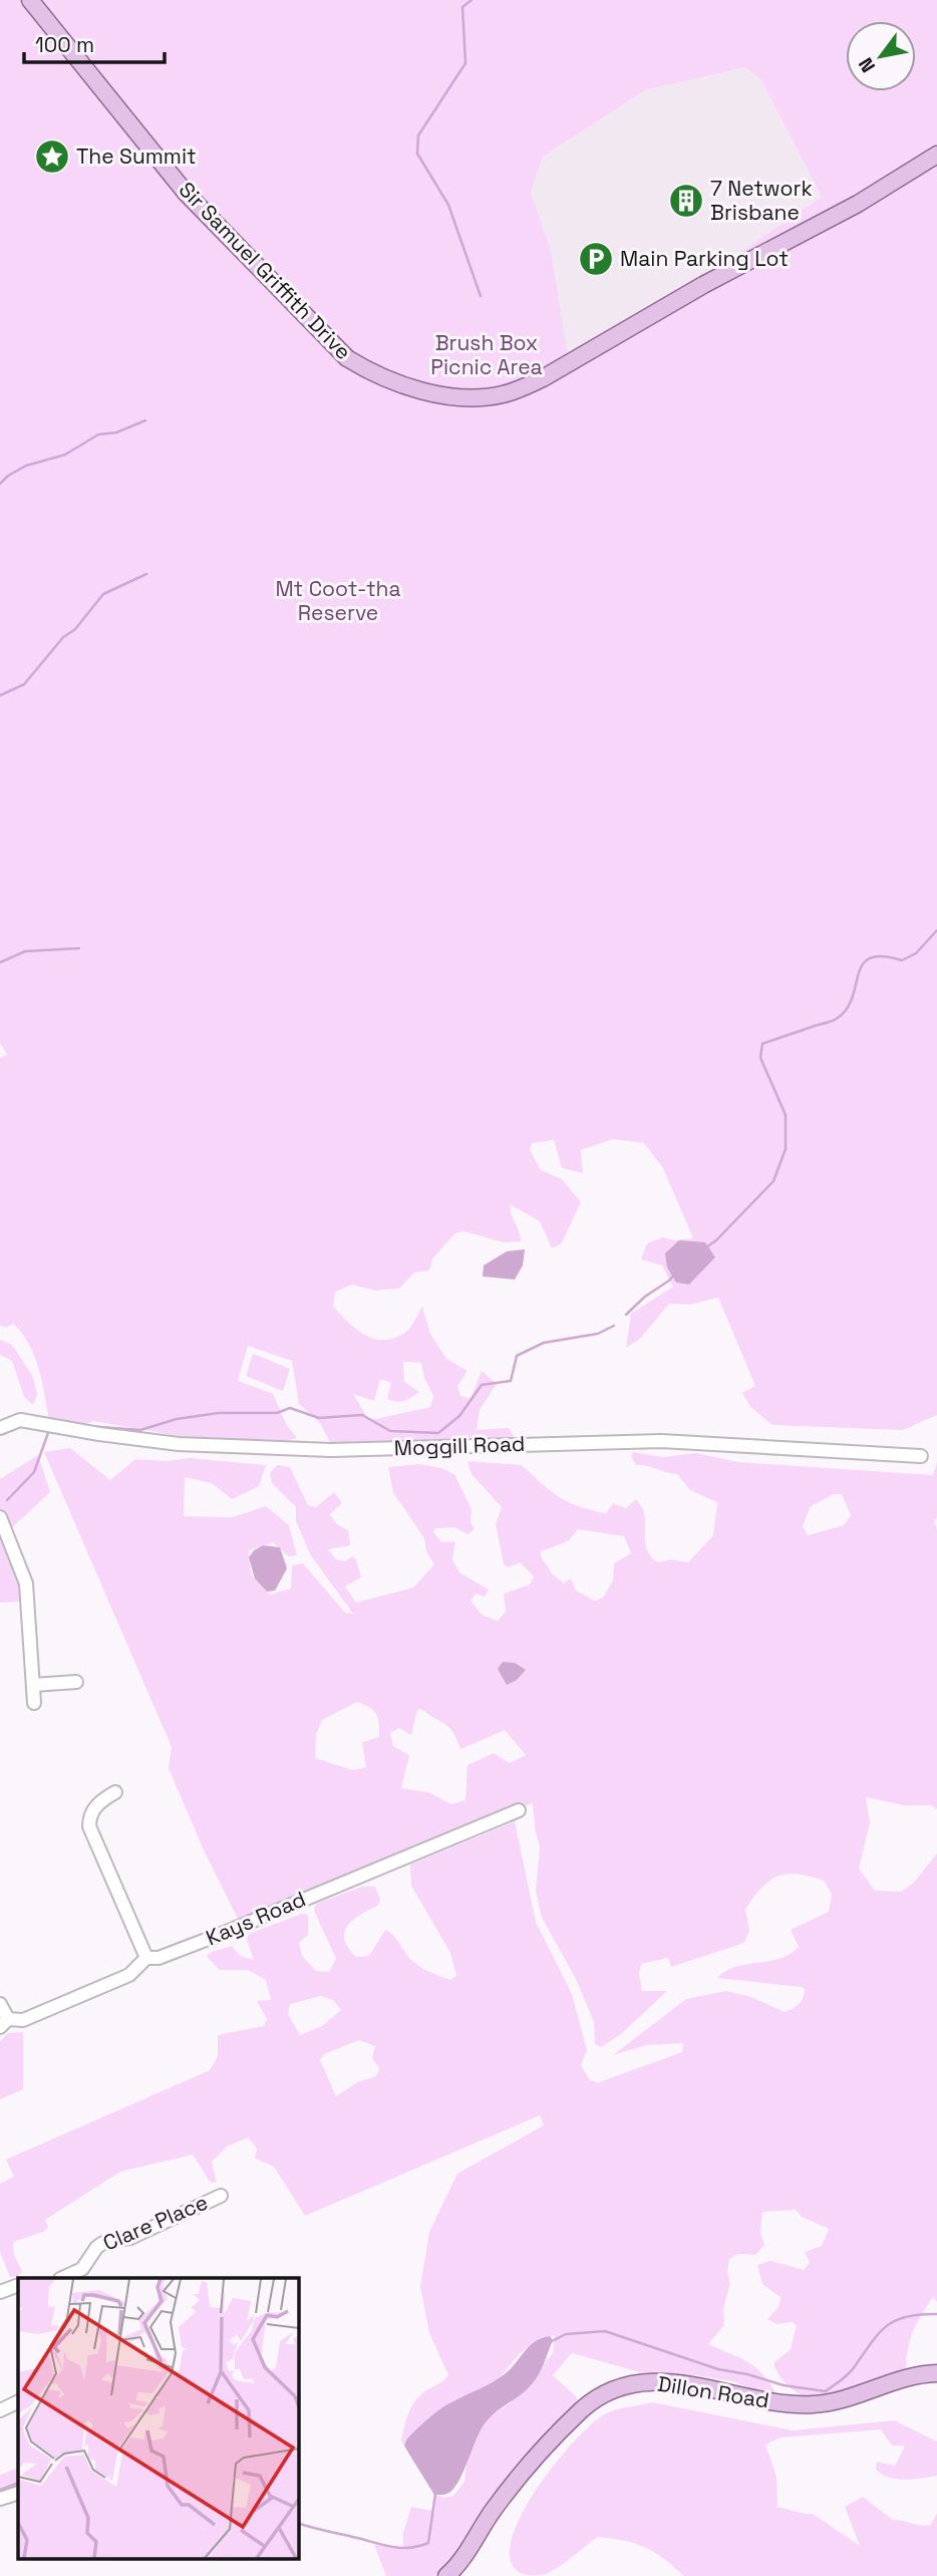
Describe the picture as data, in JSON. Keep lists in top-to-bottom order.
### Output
{
  "streets": {
    "main road": ["Sir Samuel Griffith Drive", "Dillon Road"],
    "street": ["Moggill Road", "Kays Road", "Clare Place"]
  },
  "parks": ["Brush Box Picnic Area", "Mt Coot-tha Reserve"],
  "places": {
    "place": ["The Summit"],
    "building": ["7 Network Brisbane"],
    "parking": ["Main Parking Lot"]
  },
  "scale_bar": "100 m",
  "north": "bottom left"
}
